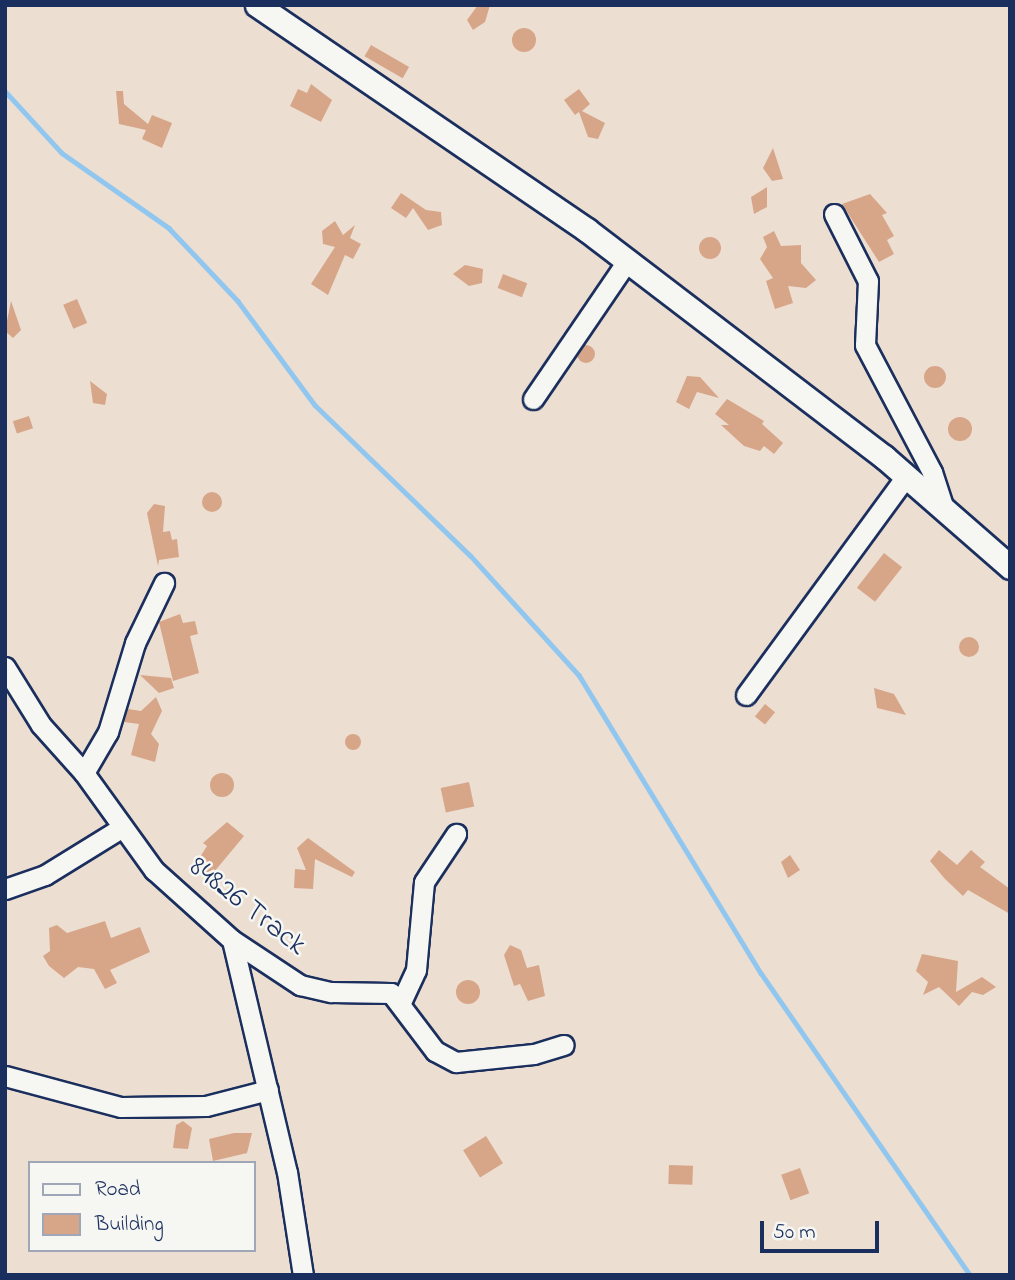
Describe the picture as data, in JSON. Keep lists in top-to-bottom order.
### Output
{
  "streets": {
    "street": ["84826 Track"]
  },
  "legend": ["Road", "Building"],
  "scale_bar": "50 m"
}
